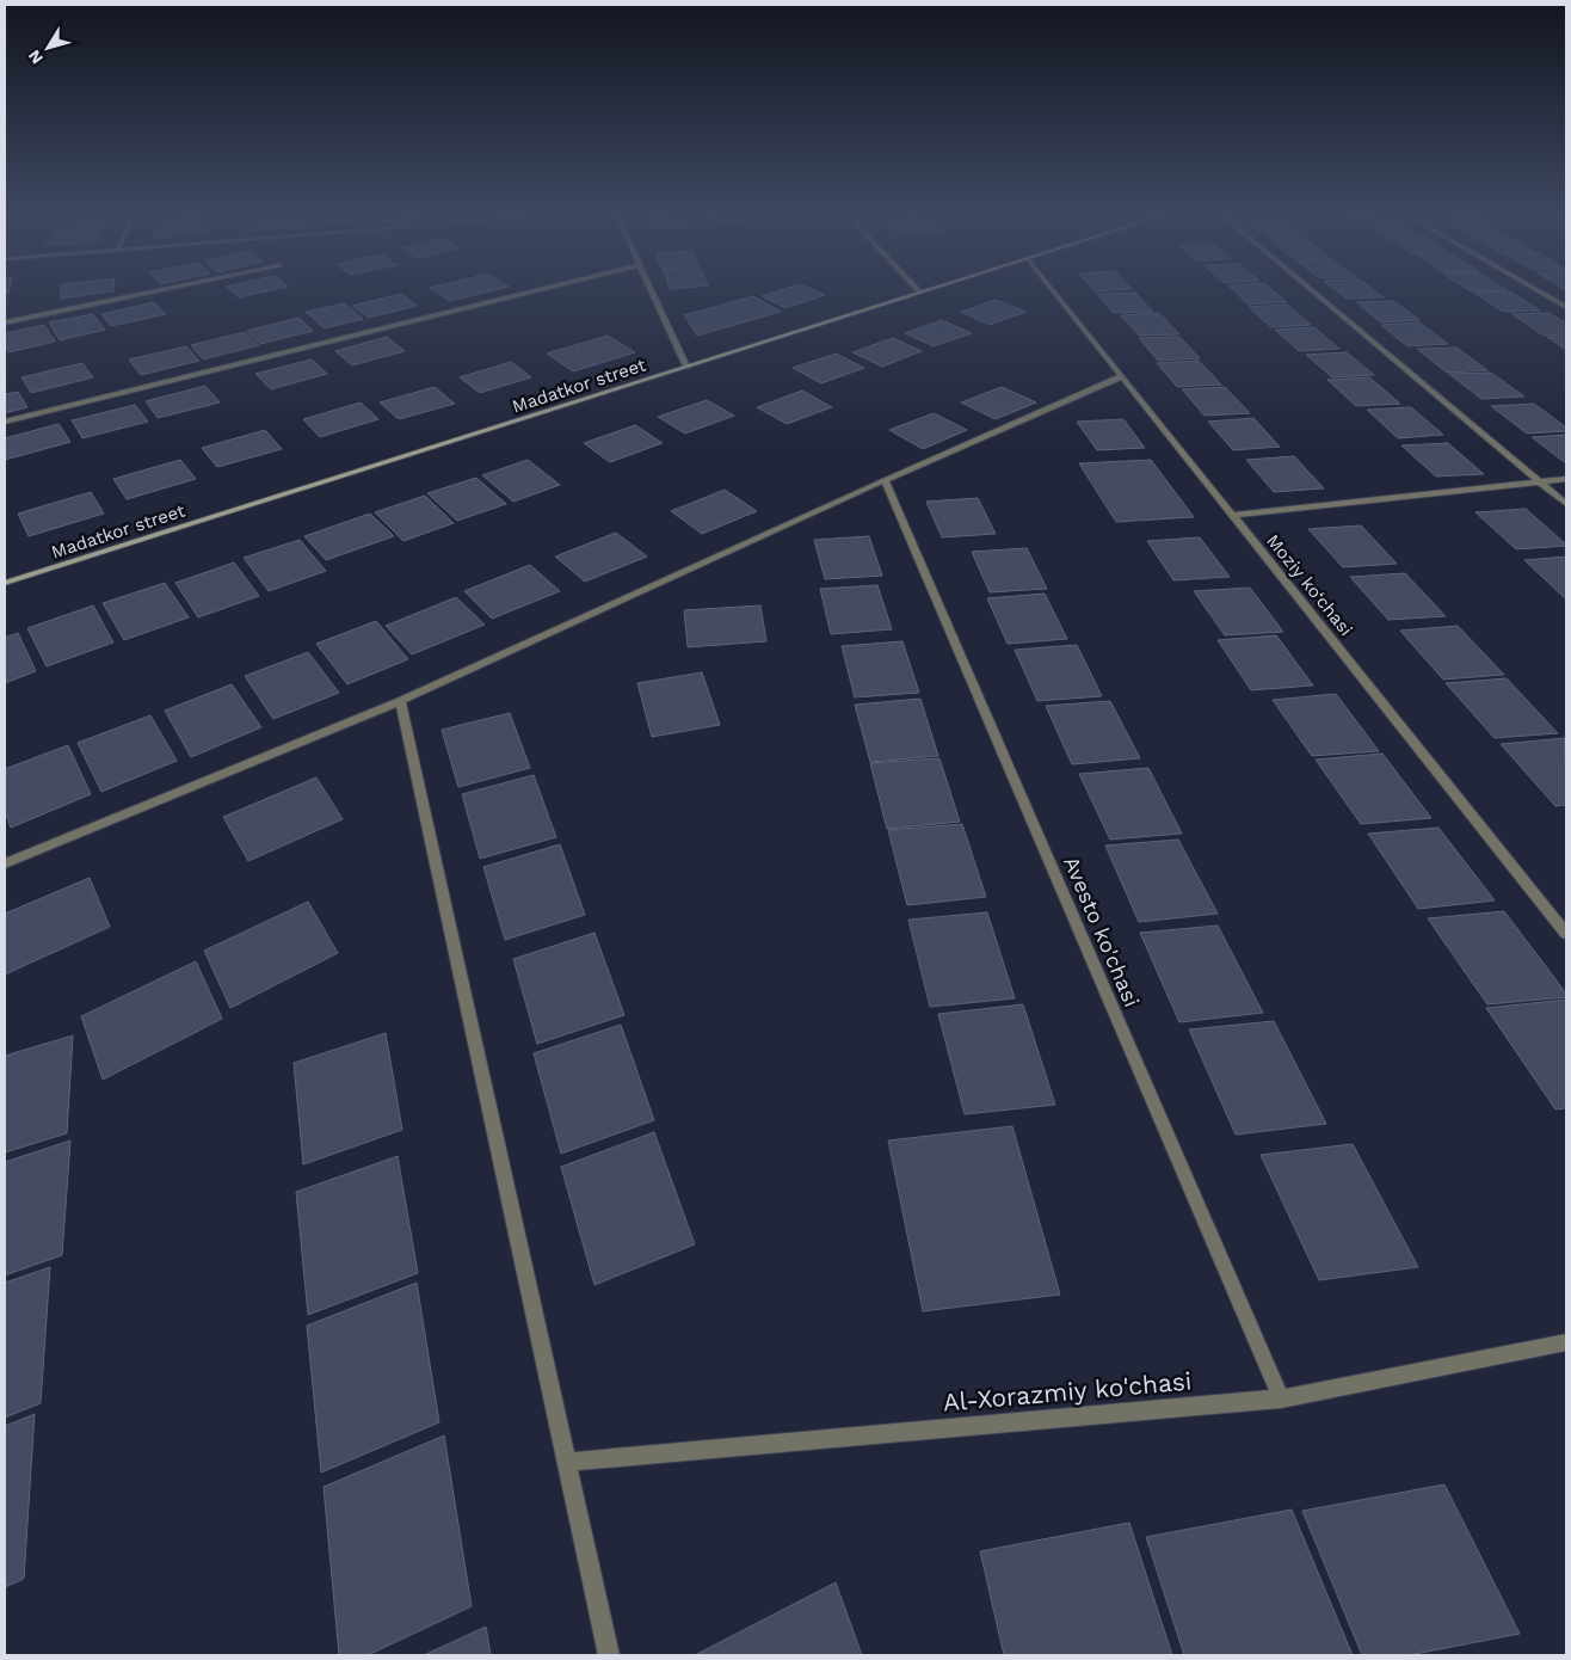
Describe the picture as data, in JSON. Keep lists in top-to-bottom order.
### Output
{
  "streets": {
    "street": [
      "Madatkor street",
      "Moziy ko‘chasi",
      "Avesto ko'chasi",
      "Al-Xorazmiy ko'chasi"
    ]
  },
  "crossings": [
    ["Avesto ko'chasi", "Al-Xorazmiy ko'chasi"]
  ],
  "north": "bottom left"
}
